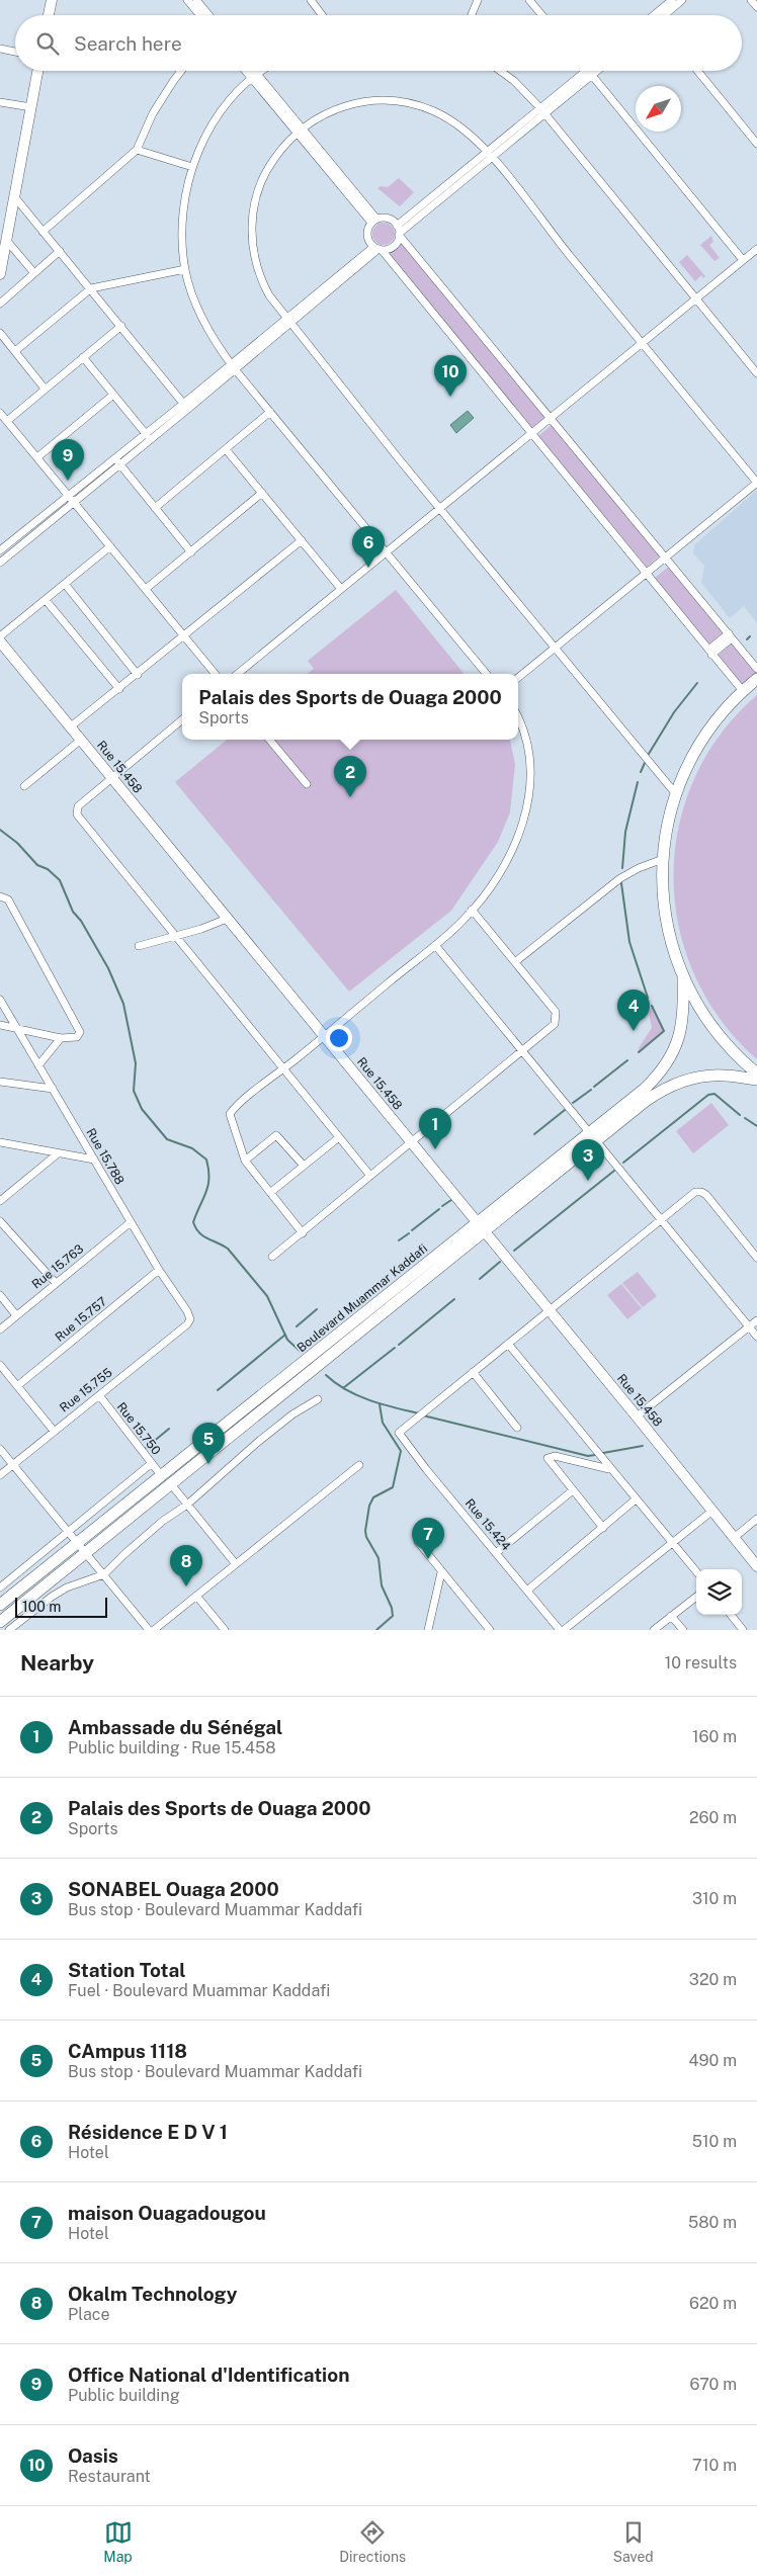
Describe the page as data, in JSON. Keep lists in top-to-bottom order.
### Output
{
  "streets": {
    "main road": ["Rue 15.458", "Boulevard Muammar Kaddafi"],
    "street": [
      "Rue 15.788",
      "Rue 15.763",
      "Rue 15.757",
      "Rue 15.755",
      "Rue 15.750",
      "Rue 15.424"
    ]
  },
  "crossings": [
    ["Rue 15.458", "Boulevard Muammar Kaddafi"],
    ["Rue 15.788", "Rue 15.763"],
    ["Rue 15.788", "Rue 15.757"],
    ["Rue 15.788", "Rue 15.755"],
    ["Boulevard Muammar Kaddafi", "Rue 15.750"],
    ["Rue 15.755", "Rue 15.750"]
  ],
  "scale_bar": "100 m",
  "north": "bottom left",
  "page": {
    "search": "Search here",
    "pins": [
      "10",
      "9",
      "6",
      "2",
      "4",
      "1",
      "3",
      "5",
      "7",
      "8"
    ],
    "popup": ["Palais des Sports de Ouaga 2000", "Sports"],
    "scale": "100 m",
    "heading": ["Nearby", "10 results"],
    "list": [
      {
        "mark": "1",
        "name": "Ambassade du Sénégal",
        "note": "Public building · Rue 15.458",
        "value": "160 m"
      },
      {
        "mark": "2",
        "name": "Palais des Sports de Ouaga 2000",
        "note": "Sports",
        "value": "260 m"
      },
      {
        "mark": "3",
        "name": "SONABEL Ouaga 2000",
        "note": "Bus stop · Boulevard Muammar Kaddafi",
        "value": "310 m"
      },
      {
        "mark": "4",
        "name": "Station Total",
        "note": "Fuel · Boulevard Muammar Kaddafi",
        "value": "320 m"
      },
      {
        "mark": "5",
        "name": "CAmpus 1118",
        "note": "Bus stop · Boulevard Muammar Kaddafi",
        "value": "490 m"
      },
      {
        "mark": "6",
        "name": "Résidence E D V 1",
        "note": "Hotel",
        "value": "510 m"
      },
      {
        "mark": "7",
        "name": "maison Ouagadougou",
        "note": "Hotel",
        "value": "580 m"
      },
      {
        "mark": "8",
        "name": "Okalm Technology",
        "note": "Place",
        "value": "620 m"
      },
      {
        "mark": "9",
        "name": "Office National d'Identification",
        "note": "Public building",
        "value": "670 m"
      },
      {
        "mark": "10",
        "name": "Oasis",
        "note": "Restaurant",
        "value": "710 m"
      }
    ],
    "nav": ["Map", "Directions", "Saved"]
  }
}
